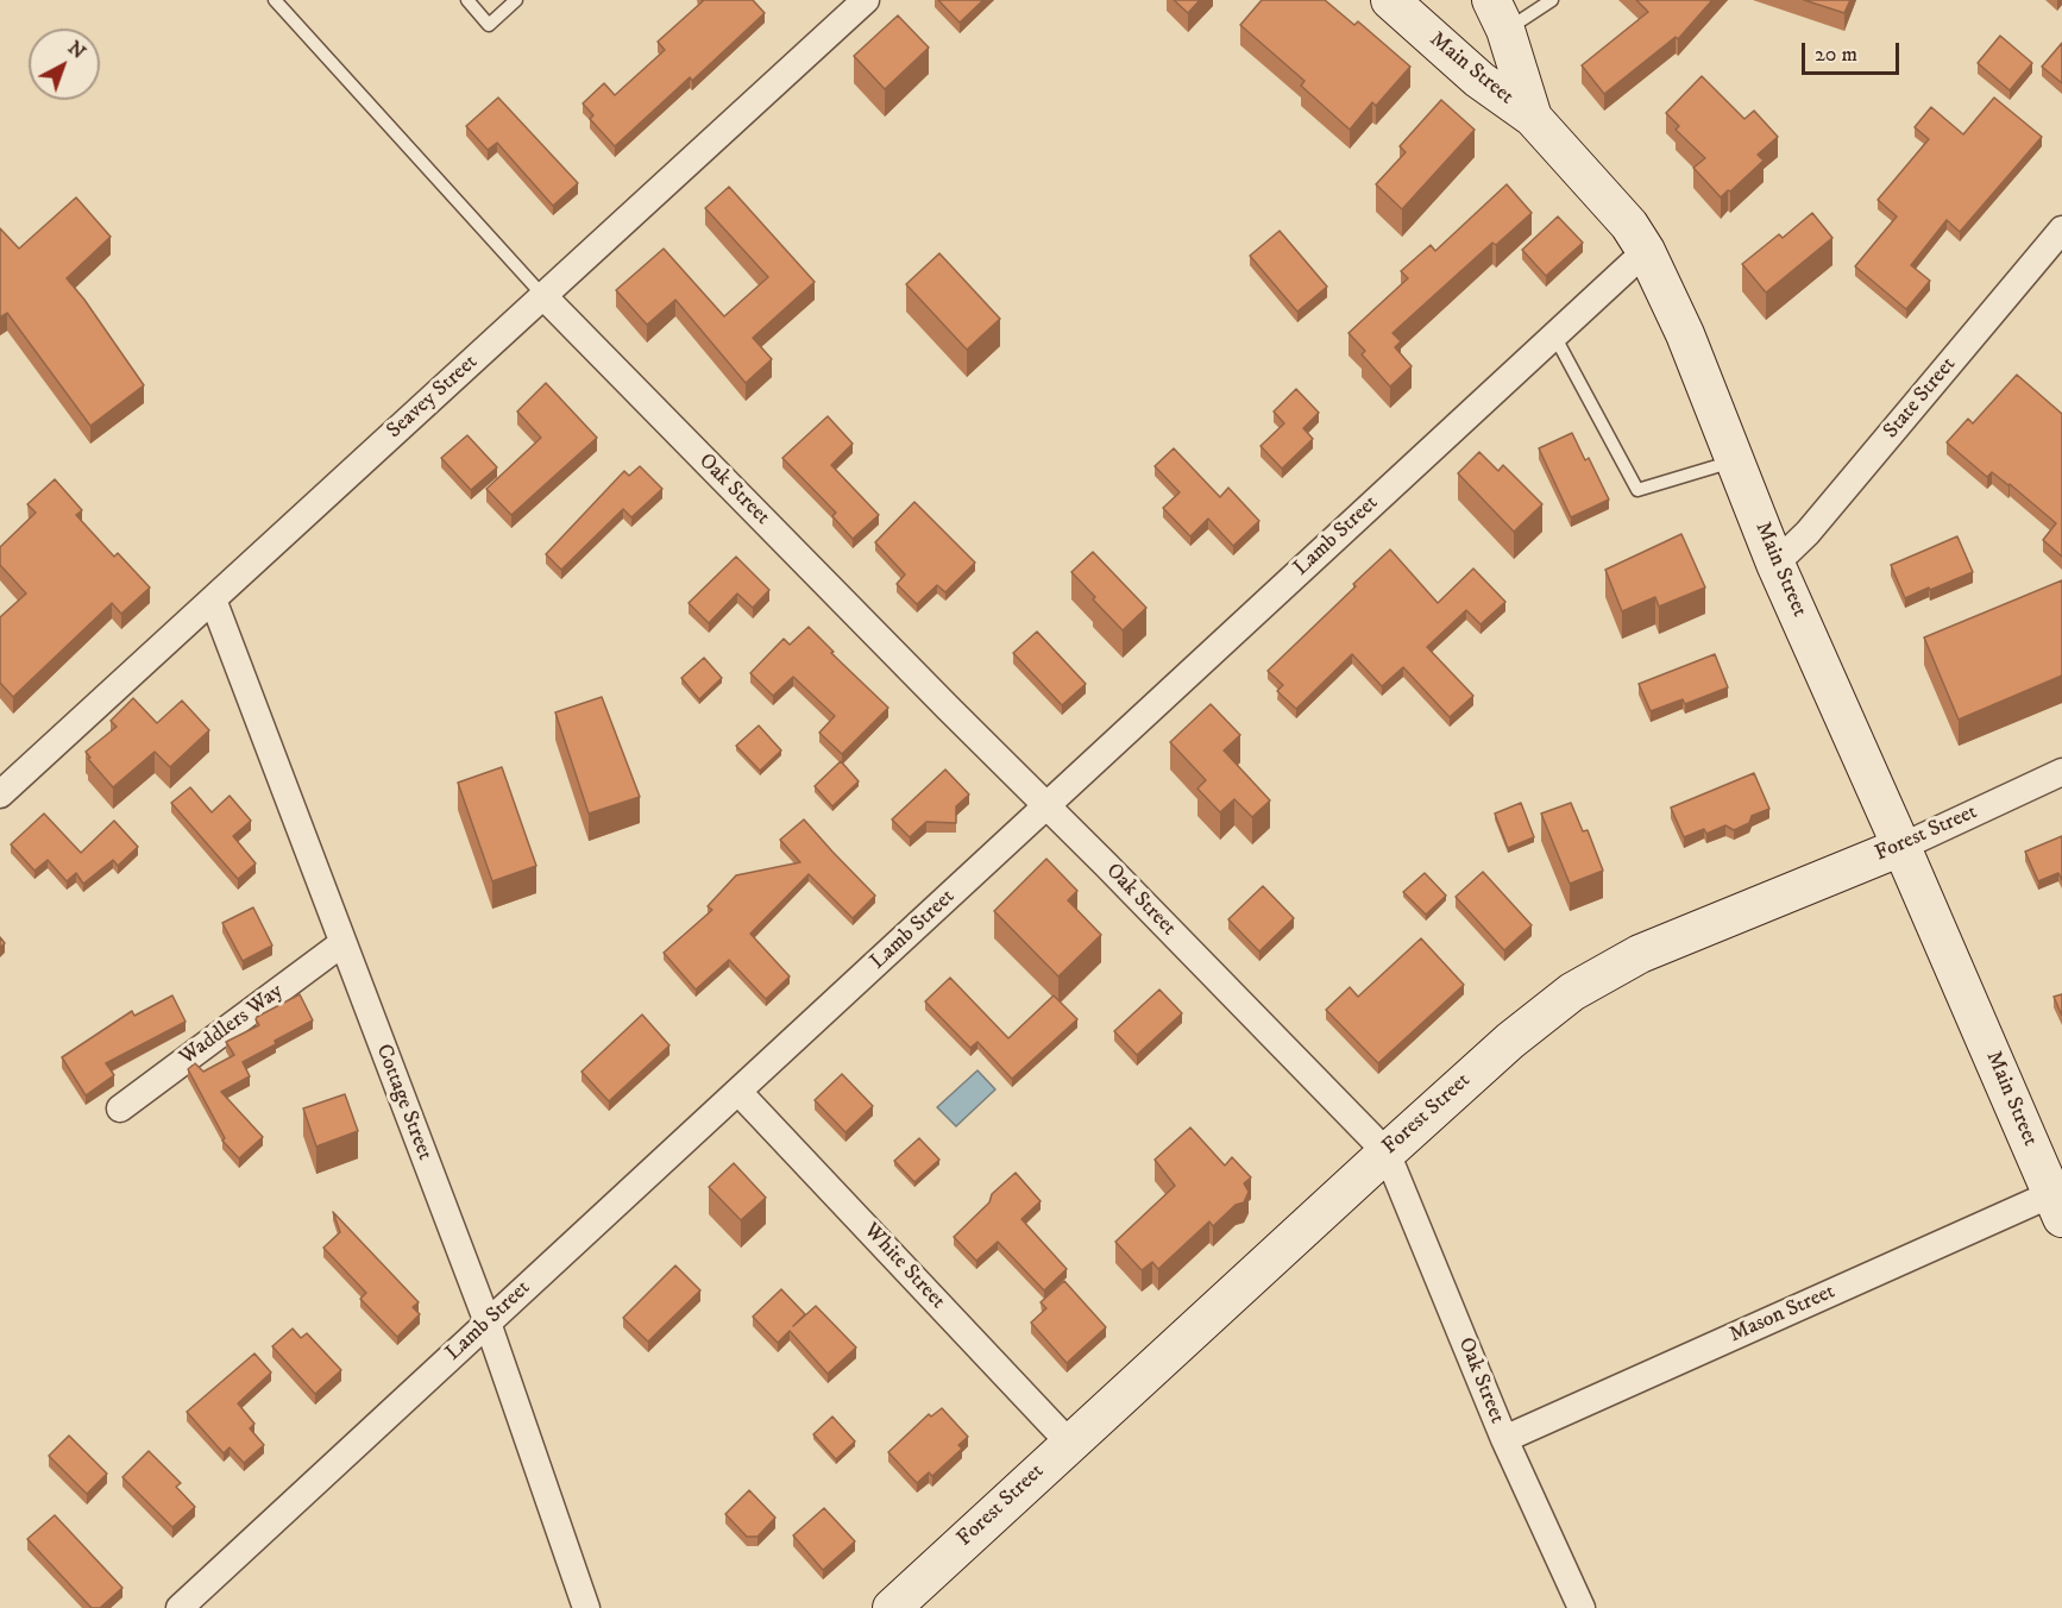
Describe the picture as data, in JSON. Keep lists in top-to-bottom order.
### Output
{
  "streets": {
    "main road": ["Main Street", "Forest Street"],
    "street": [
      "Seavey Street",
      "State Street",
      "Oak Street",
      "Lamb Street",
      "Waddlers Way",
      "Cottage Street",
      "White Street",
      "Mason Street"
    ]
  },
  "crossings": [
    ["Main Street", "State Street"],
    ["Main Street", "Lamb Street"],
    ["Main Street", "Forest Street"],
    ["Main Street", "Mason Street"],
    ["Seavey Street", "Oak Street"],
    ["Seavey Street", "Cottage Street"],
    ["Oak Street", "Lamb Street"],
    ["Oak Street", "Forest Street"],
    ["Oak Street", "Mason Street"],
    ["Lamb Street", "Cottage Street"],
    ["Lamb Street", "White Street"],
    ["Forest Street", "White Street"],
    ["Waddlers Way", "Cottage Street"]
  ],
  "scale_bar": "20 m",
  "north": "top right"
}
